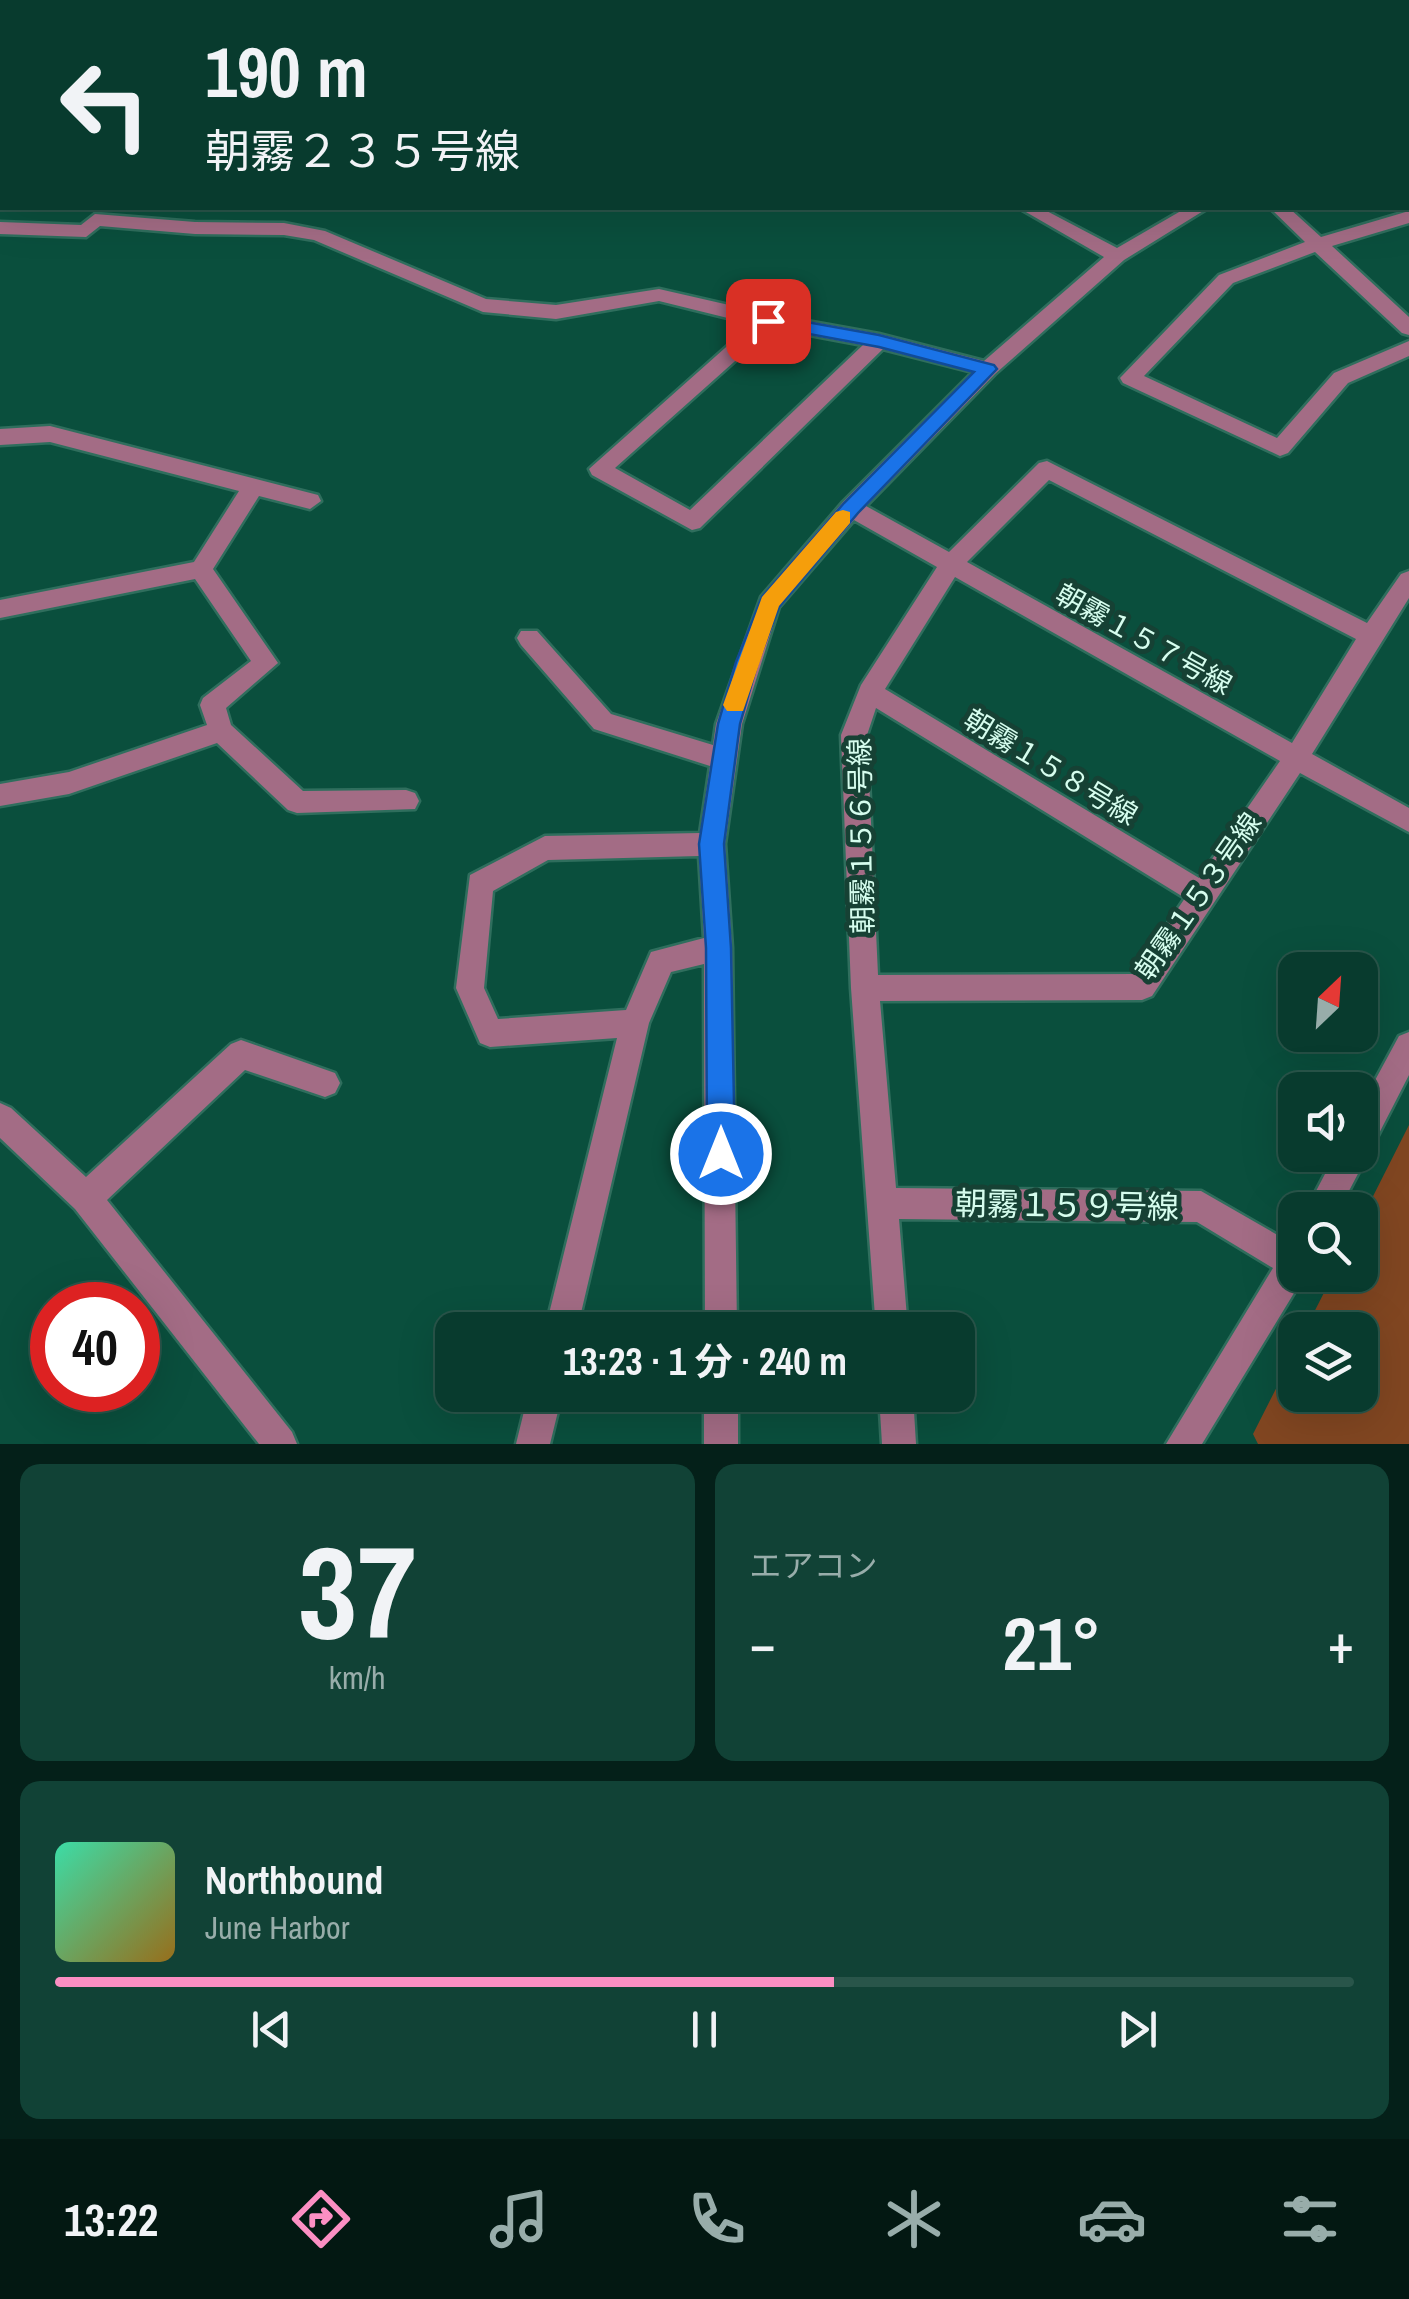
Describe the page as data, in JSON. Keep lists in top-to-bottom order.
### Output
{
  "streets": {
    "street": [
      "朝霧１５７号線",
      "朝霧１５８号線",
      "朝霧１５６号線",
      "朝霧１５３号線",
      "朝霧１５９号線"
    ]
  },
  "crossings": [
    ["朝霧１５７号線", "朝霧１５６号線"],
    ["朝霧１５７号線", "朝霧１５３号線"],
    ["朝霧１５８号線", "朝霧１５６号線"],
    ["朝霧１５８号線", "朝霧１５３号線"],
    ["朝霧１５６号線", "朝霧１５３号線"],
    ["朝霧１５６号線", "朝霧１５９号線"]
  ],
  "north": "top right",
  "page": {
    "turn": ["190 m", "朝霧２３５号線"],
    "limit": "40",
    "trip": "13:23 · 1 分 · 240 m",
    "tile": [
      ["37", "km/h"],
      "エアコン"
    ],
    "heat": ["−", "21°", "+"],
    "song": ["Northbound", "June Harbor"],
    "tabs": "13:22"
  }
}
